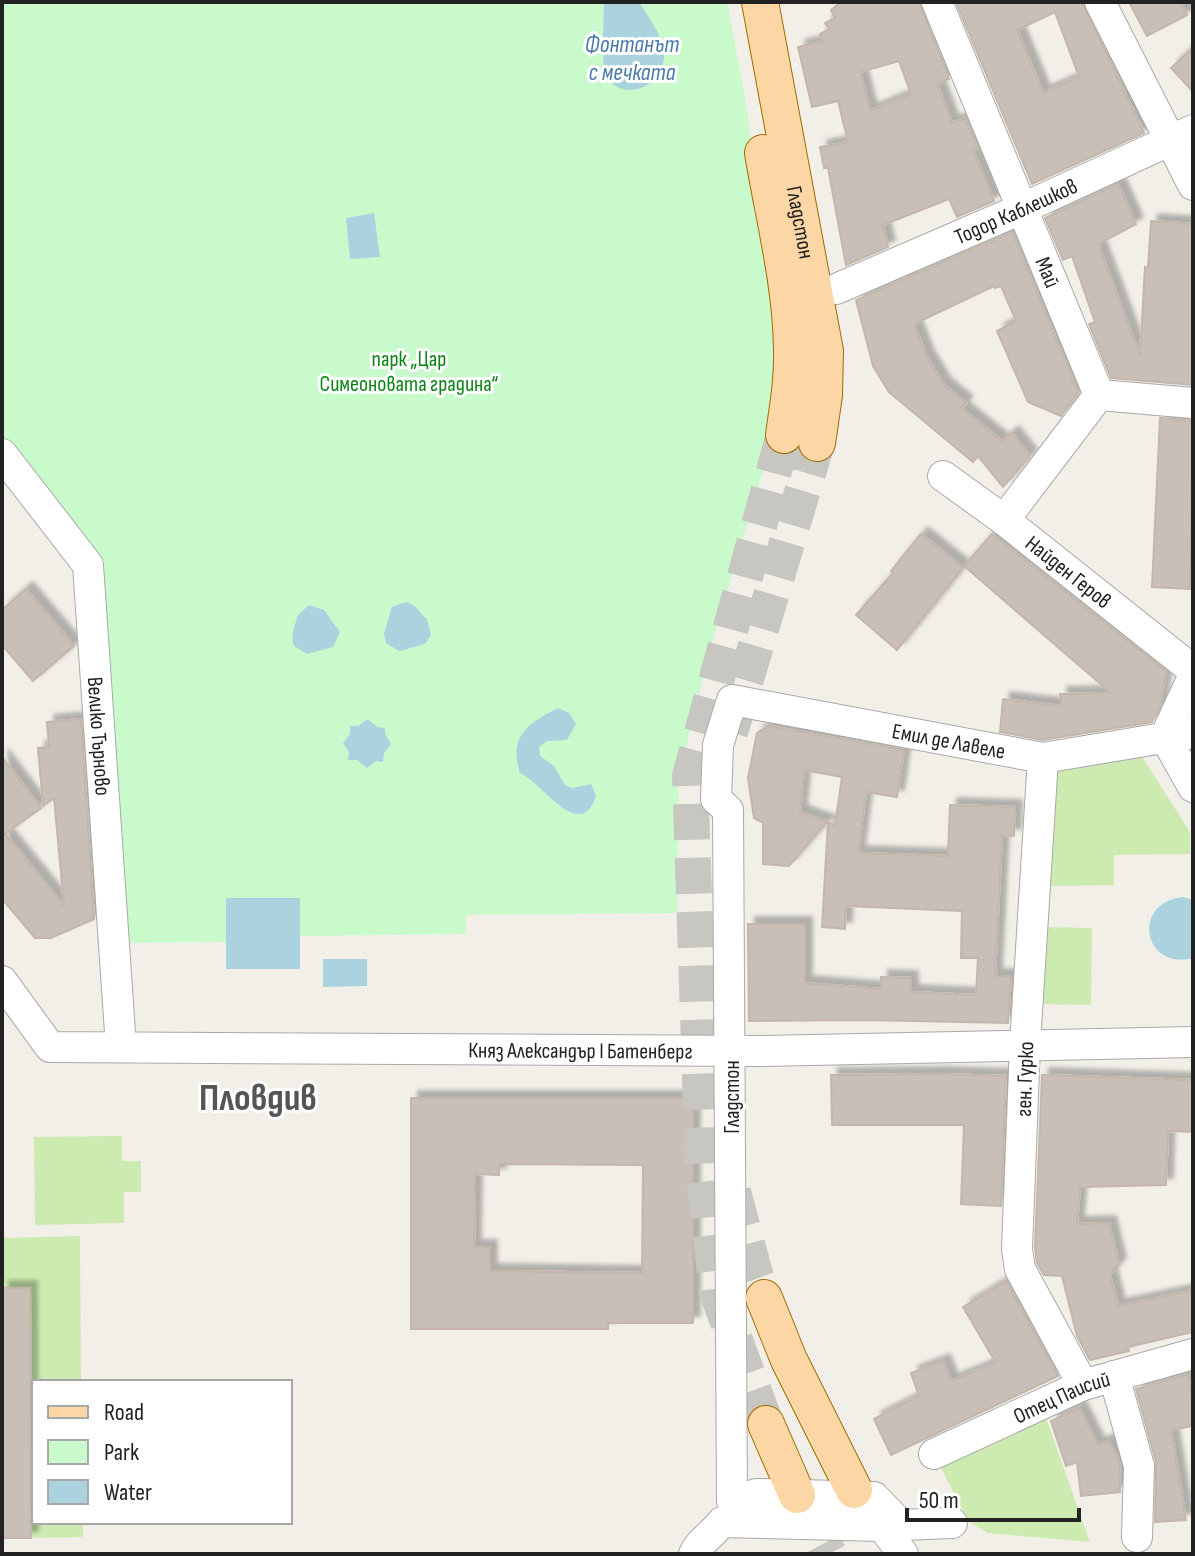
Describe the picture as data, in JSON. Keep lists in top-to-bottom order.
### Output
{
  "streets": {
    "main road": ["Гладстон"],
    "street": [
      "Тодор Каблешков",
      "Май",
      "Найден Геров",
      "Велико Търново",
      "Емил де Лавеле",
      "Княз Александър I Батенберг",
      "ген. Гурко",
      "Отец Паисий"
    ]
  },
  "crossings": [
    ["Тодор Каблешков", "Май"],
    ["Гладстон", "Емил де Лавеле"],
    ["Гладстон", "Княз Александър I Батенберг"],
    ["Велико Търново", "Княз Александър I Батенберг"],
    ["Емил де Лавеле", "ген. Гурко"],
    ["Княз Александър I Батенберг", "ген. Гурко"],
    ["ген. Гурко", "Отец Паисий"]
  ],
  "districts": ["Пловдив"],
  "water": ["Фонтанът с мечката"],
  "parks": ["парк „Цар Симеоновата градина“"],
  "legend": ["Road", "Park", "Water"],
  "scale_bar": "50 m"
}
